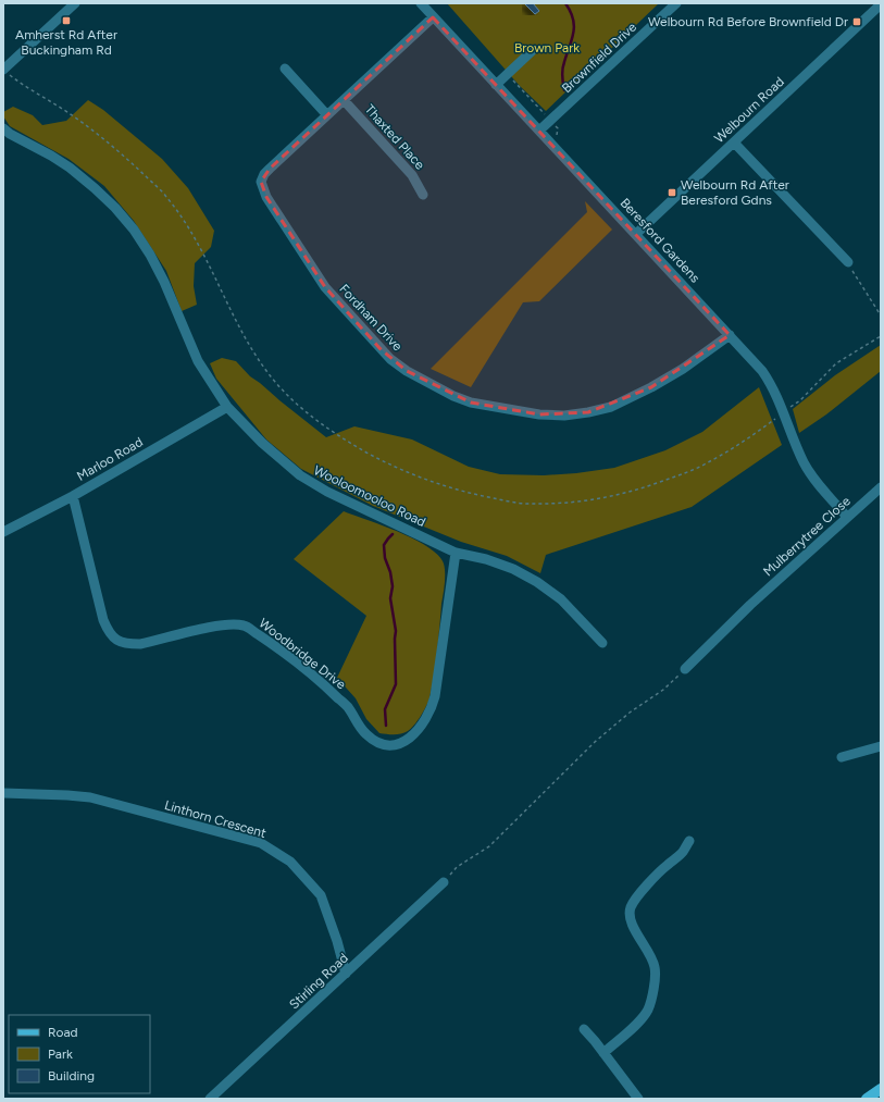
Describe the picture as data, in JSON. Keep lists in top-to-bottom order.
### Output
{
  "streets": {
    "street": [
      "Brownfield Drive",
      "Welbourn Road",
      "Thaxted Place",
      "Beresford Gardens",
      "Fordham Drive",
      "Marloo Road",
      "Wooloomooloo Road",
      "Mulberrytree Close",
      "Woodbridge Drive",
      "Linthorn Crescent",
      "Stirling Road"
    ]
  },
  "crossings": [
    ["Brownfield Drive", "Beresford Gardens"],
    ["Welbourn Road", "Beresford Gardens"],
    ["Thaxted Place", "Fordham Drive"],
    ["Beresford Gardens", "Fordham Drive"],
    ["Beresford Gardens", "Mulberrytree Close"],
    ["Marloo Road", "Wooloomooloo Road"],
    ["Marloo Road", "Woodbridge Drive"],
    ["Wooloomooloo Road", "Woodbridge Drive"],
    ["Linthorn Crescent", "Stirling Road"]
  ],
  "parks": ["Brown Park"],
  "places": {
    "transit": ["Amherst Rd After Buckingham Rd", "Welbourn Rd Before Brownfield Dr", "Welbourn Rd After Beresford Gdns"]
  },
  "legend": ["Road", "Park", "Building"]
}
